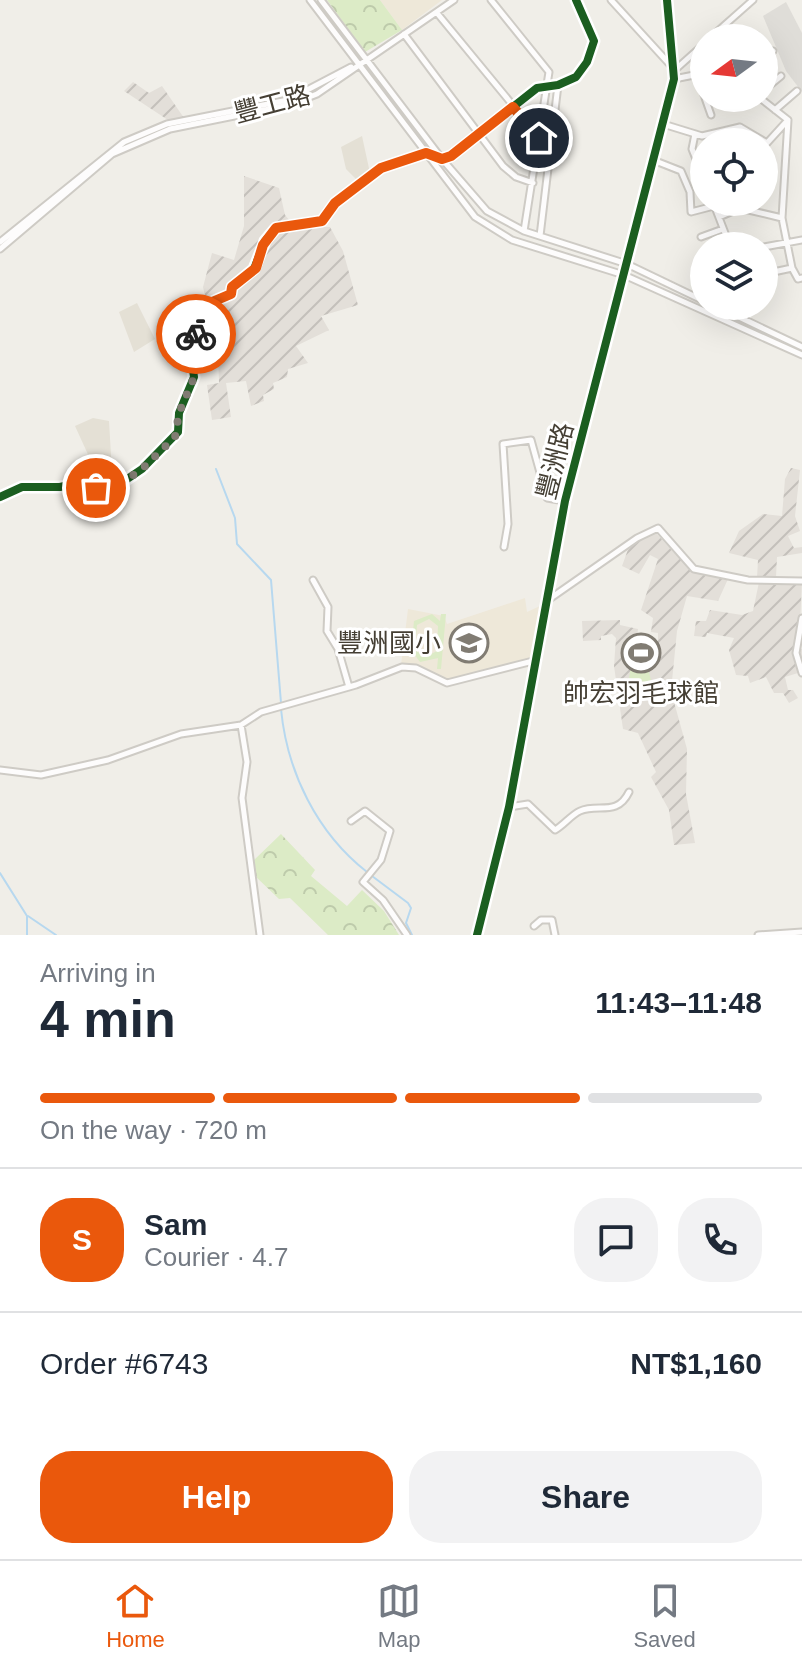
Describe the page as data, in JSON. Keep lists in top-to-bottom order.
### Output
{
  "streets": {
    "street": ["豐工路", "豐洲路"]
  },
  "places": {
    "school or university": ["豐洲國小"],
    "sports": ["帥宏羽毛球館"]
  },
  "north": "left",
  "page": {
    "heading": ["4 min", "Arriving in", "11:43–11:48"],
    "panel": [
      "Sam",
      "Courier · 4.7",
      "Order #6743",
      "NT$1,160"
    ],
    "bar": "On the way · 720 m",
    "round": "S",
    "buttons": ["Help", "Share"],
    "tabs": ["Home", "Map", "Saved"]
  }
}
